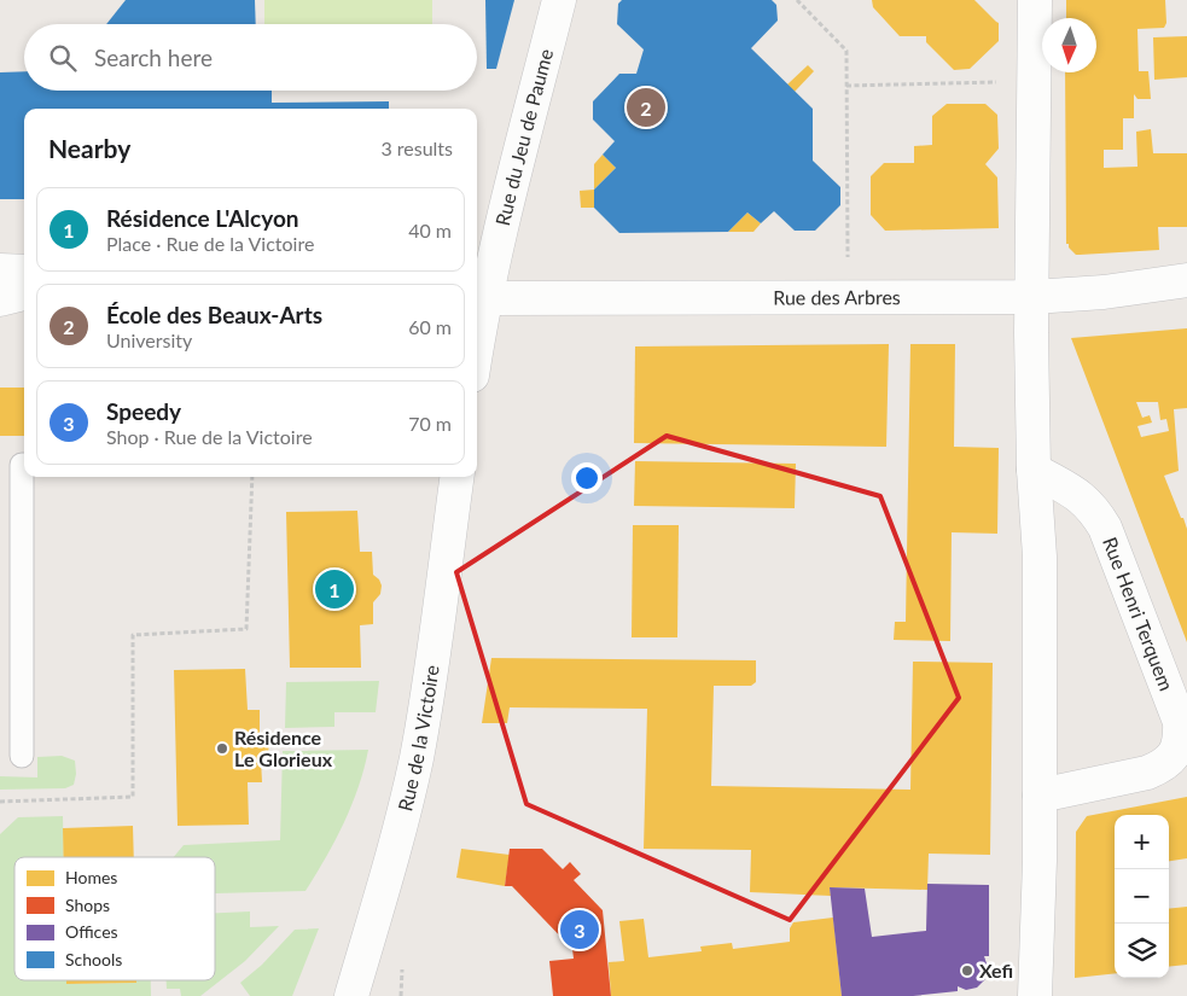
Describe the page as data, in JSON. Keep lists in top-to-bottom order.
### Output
{
  "streets": {
    "street": [
      "Rue du Jeu de Paume",
      "Rue des Arbres",
      "Rue Henri Terquem",
      "Rue de la Victoire"
    ]
  },
  "crossings": [
    ["Rue du Jeu de Paume", "Rue des Arbres"]
  ],
  "places": ["Résidence Le Glorieux", "Xefi"],
  "legend": [
    "Homes",
    "Shops",
    "Offices",
    "Schools"
  ],
  "north": "bottom",
  "page": {
    "search": "Search here",
    "pins": ["2", "1", "3"],
    "heading": ["Nearby", "3 results"],
    "list": [
      {
        "mark": "1",
        "name": "Résidence L'Alcyon",
        "note": "Place · Rue de la Victoire",
        "value": "40 m"
      },
      {
        "mark": "2",
        "name": "École des Beaux-Arts",
        "note": "University",
        "value": "60 m"
      },
      {
        "mark": "3",
        "name": "Speedy",
        "note": "Shop · Rue de la Victoire",
        "value": "70 m"
      }
    ],
    "map_buttons": ["+", "−"]
  }
}
